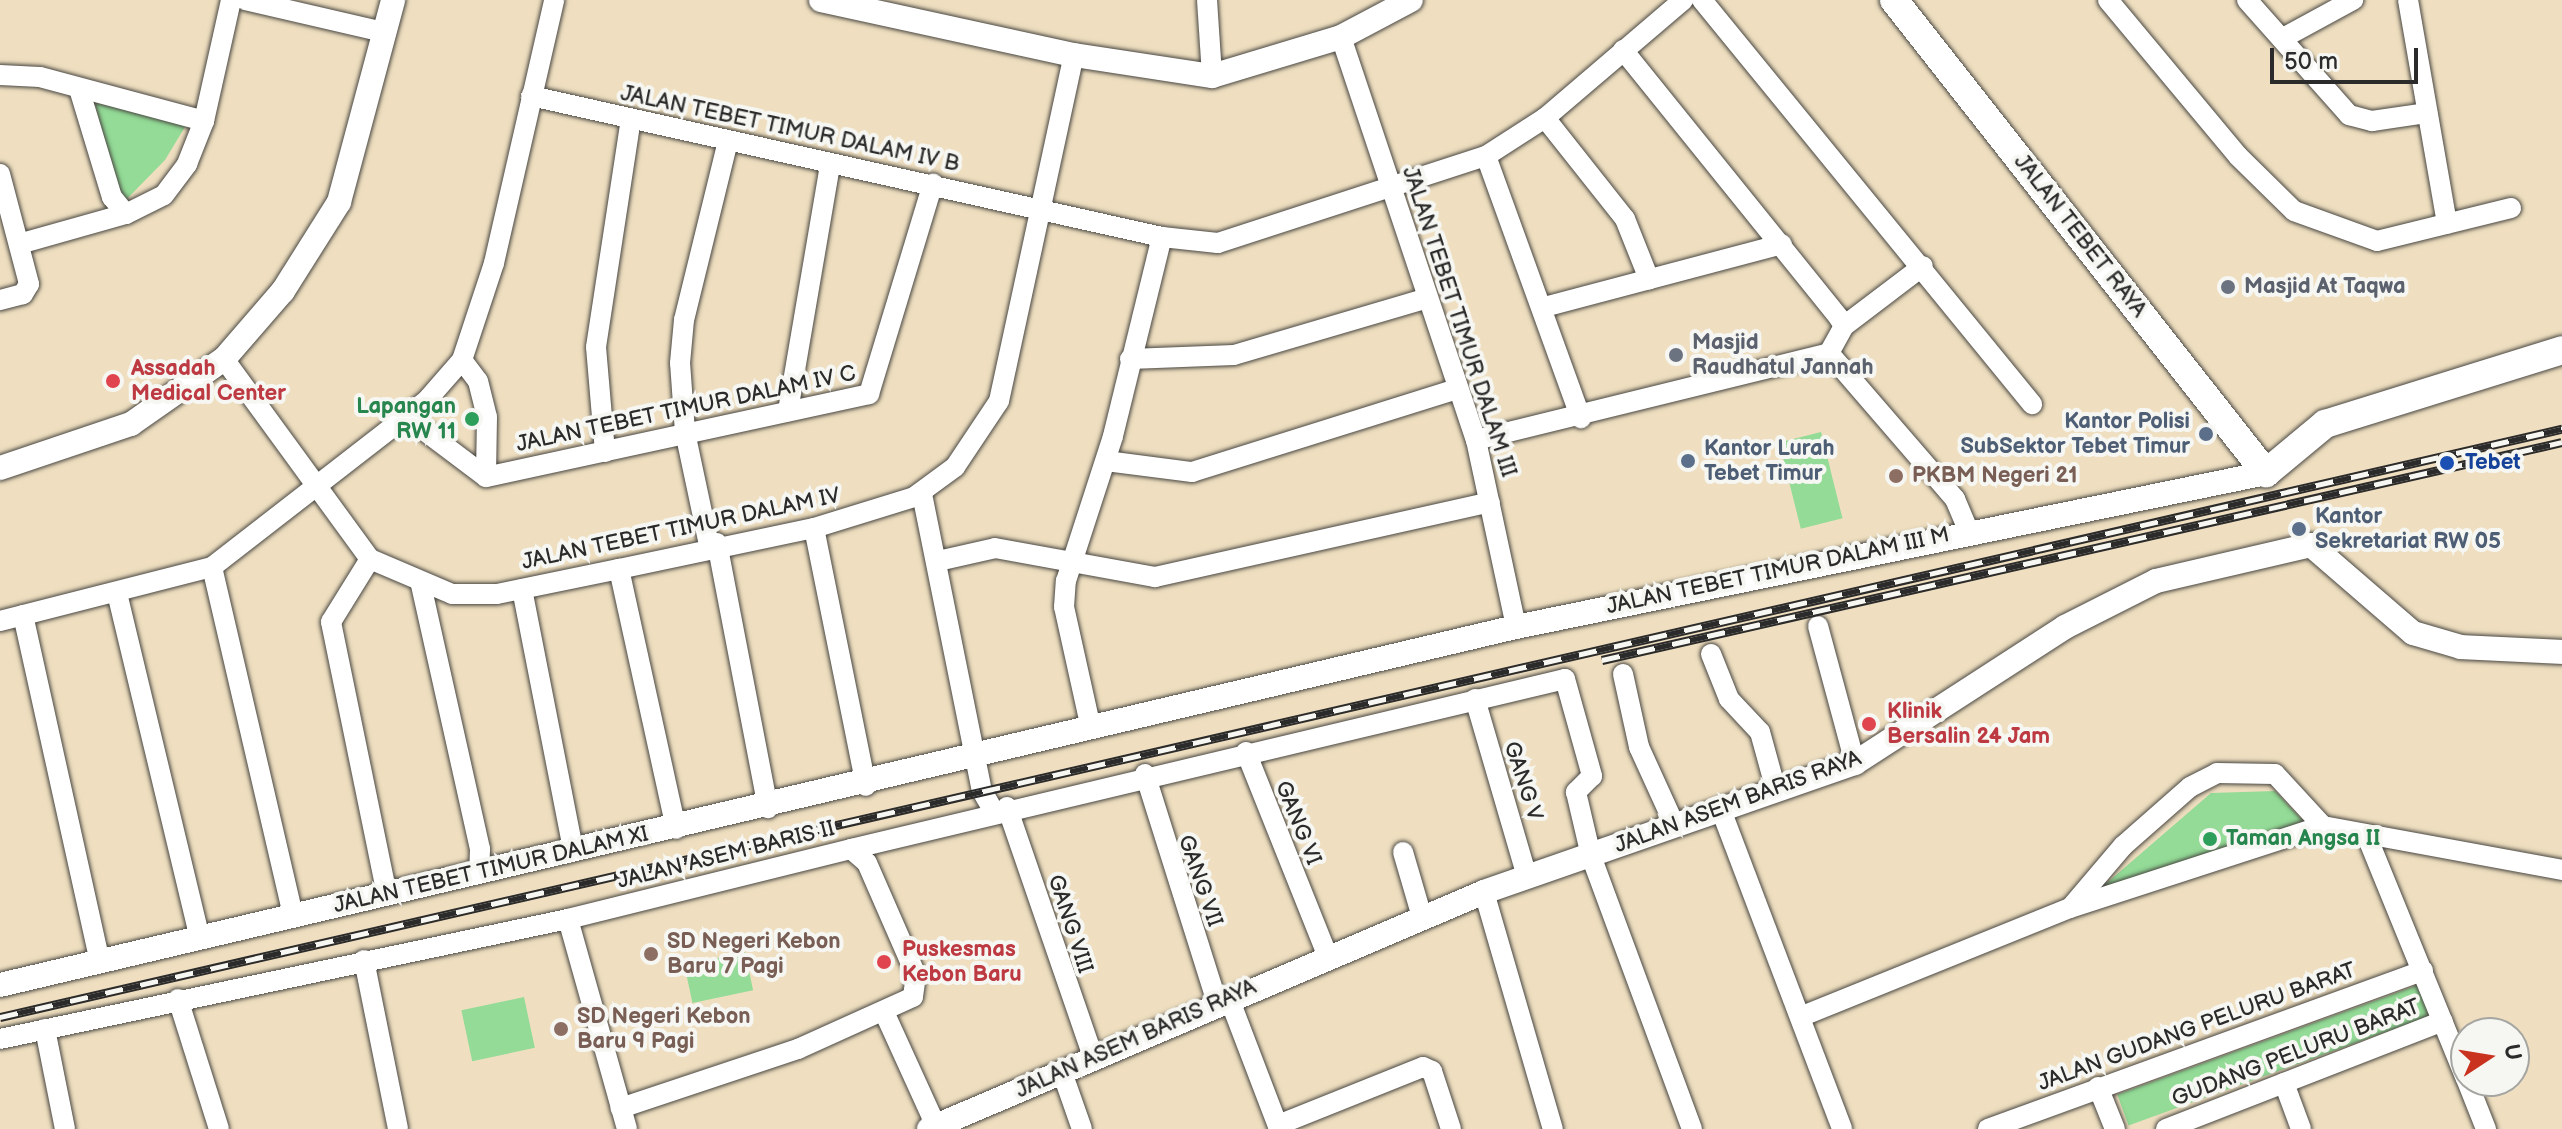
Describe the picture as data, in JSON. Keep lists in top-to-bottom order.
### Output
{
  "streets": {
    "main road": ["JALAN TEBET RAYA", "JALAN TEBET TIMUR DALAM III M"],
    "street": [
      "JALAN TEBET TIMUR DALAM IV B",
      "JALAN TEBET TIMUR DALAM III",
      "JALAN TEBET TIMUR DALAM IV C",
      "JALAN TEBET TIMUR DALAM IV",
      "GANG V",
      "JALAN ASEM BARIS RAYA",
      "GANG VI",
      "JALAN ASEM BARIS II",
      "JALAN TEBET TIMUR DALAM XI",
      "GANG VII",
      "GANG VIII",
      "JALAN GUDANG PELURU BARAT",
      "GUDANG PELURU BARAT"
    ]
  },
  "crossings": [
    ["JALAN TEBET TIMUR DALAM IV B", "JALAN TEBET TIMUR DALAM III"],
    ["JALAN TEBET TIMUR DALAM IV B", "JALAN TEBET TIMUR DALAM IV C"],
    ["JALAN TEBET TIMUR DALAM IV B", "JALAN TEBET TIMUR DALAM IV"],
    ["JALAN TEBET RAYA", "JALAN TEBET TIMUR DALAM III M"],
    ["JALAN TEBET TIMUR DALAM III", "JALAN TEBET TIMUR DALAM III M"],
    ["JALAN TEBET TIMUR DALAM IV", "GANG VIII"],
    ["JALAN TEBET TIMUR DALAM III M", "JALAN TEBET TIMUR DALAM XI"],
    ["JALAN TEBET TIMUR DALAM III M", "GANG VIII"],
    ["GANG V", "JALAN ASEM BARIS RAYA"],
    ["JALAN ASEM BARIS RAYA", "GANG VI"],
    ["JALAN ASEM BARIS RAYA", "GANG VII"],
    ["JALAN ASEM BARIS RAYA", "GANG VIII"],
    ["JALAN TEBET TIMUR DALAM XI", "GANG VIII"]
  ],
  "places": [
    "Masjid At Taqwa",
    "Masjid Raudhatul Jannah",
    "Assadah Medical Center",
    "Lapangan RW 11",
    "Kantor Polisi SubSektor Tebet Timur",
    "Kantor Lurah Tebet Timur",
    "Tebet",
    "PKBM Negeri 21",
    "Kantor Sekretariat RW 05",
    "Klinik Bersalin 24 Jam",
    "Taman Angsa II",
    "SD Negeri Kebon Baru 7 Pagi",
    "Puskesmas Kebon Baru",
    "SD Negeri Kebon Baru 9 Pagi"
  ],
  "scale_bar": "50 m",
  "north": "right"
}
